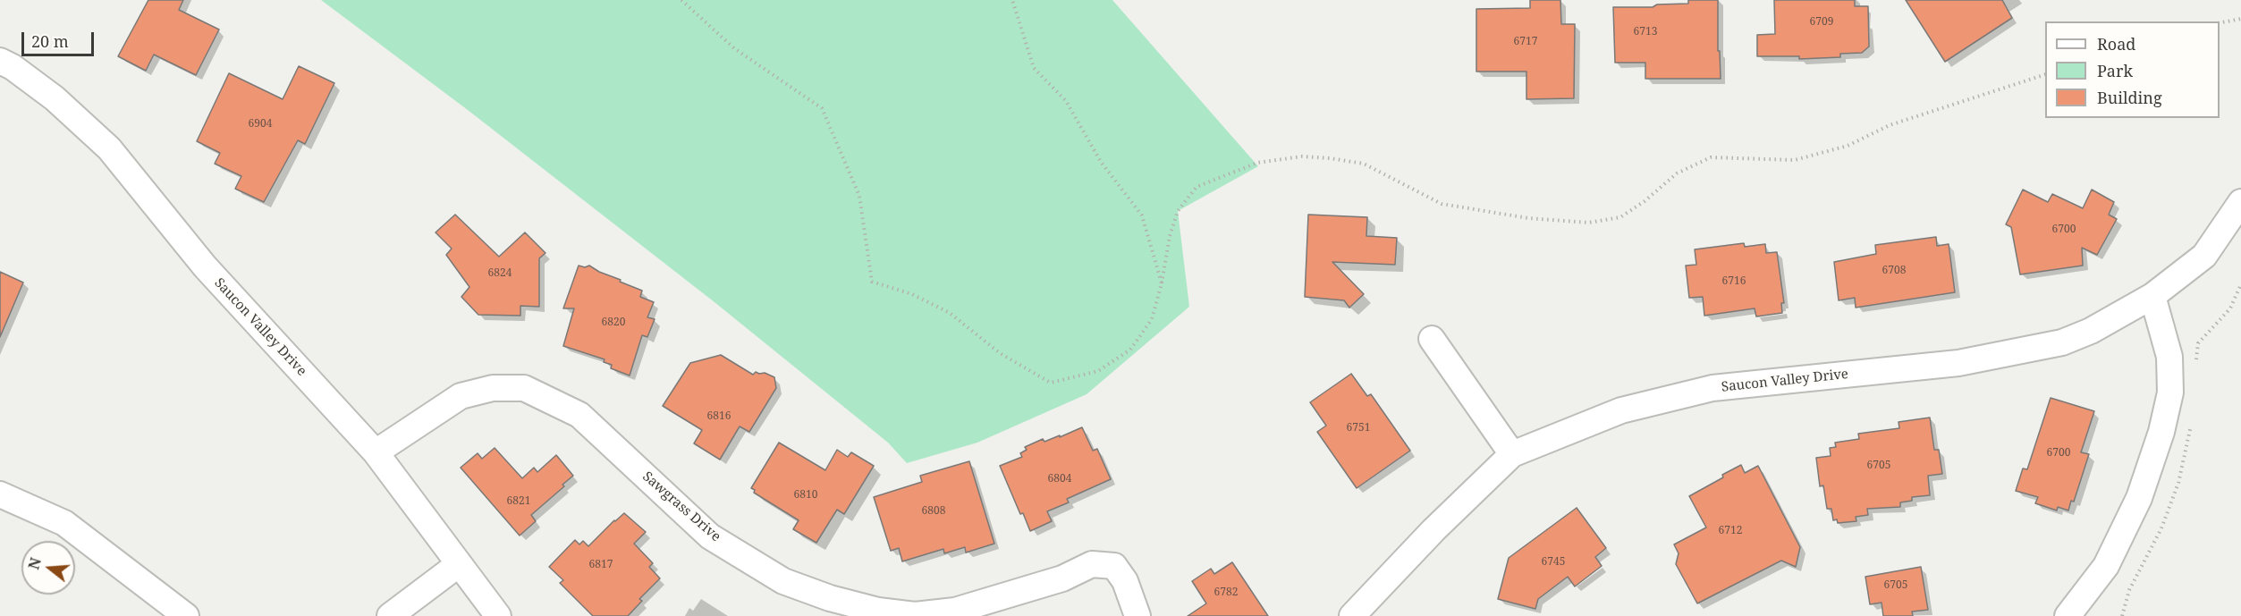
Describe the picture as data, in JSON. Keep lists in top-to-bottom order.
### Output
{
  "streets": {
    "street": ["Saucon Valley Drive", "Sawgrass Drive"]
  },
  "crossings": [
    ["Saucon Valley Drive", "Sawgrass Drive"]
  ],
  "house_numbers": [
    "6709",
    "6713",
    "6717",
    "6904",
    "6700",
    "6708",
    "6824",
    "6716",
    "6820",
    "6816",
    "6751",
    "6700",
    "6705",
    "6804",
    "6810",
    "6821",
    "6808",
    "6712",
    "6745",
    "6817",
    "6705",
    "6782"
  ],
  "legend": ["Road", "Park", "Building"],
  "scale_bar": "20 m",
  "north": "left"
}
